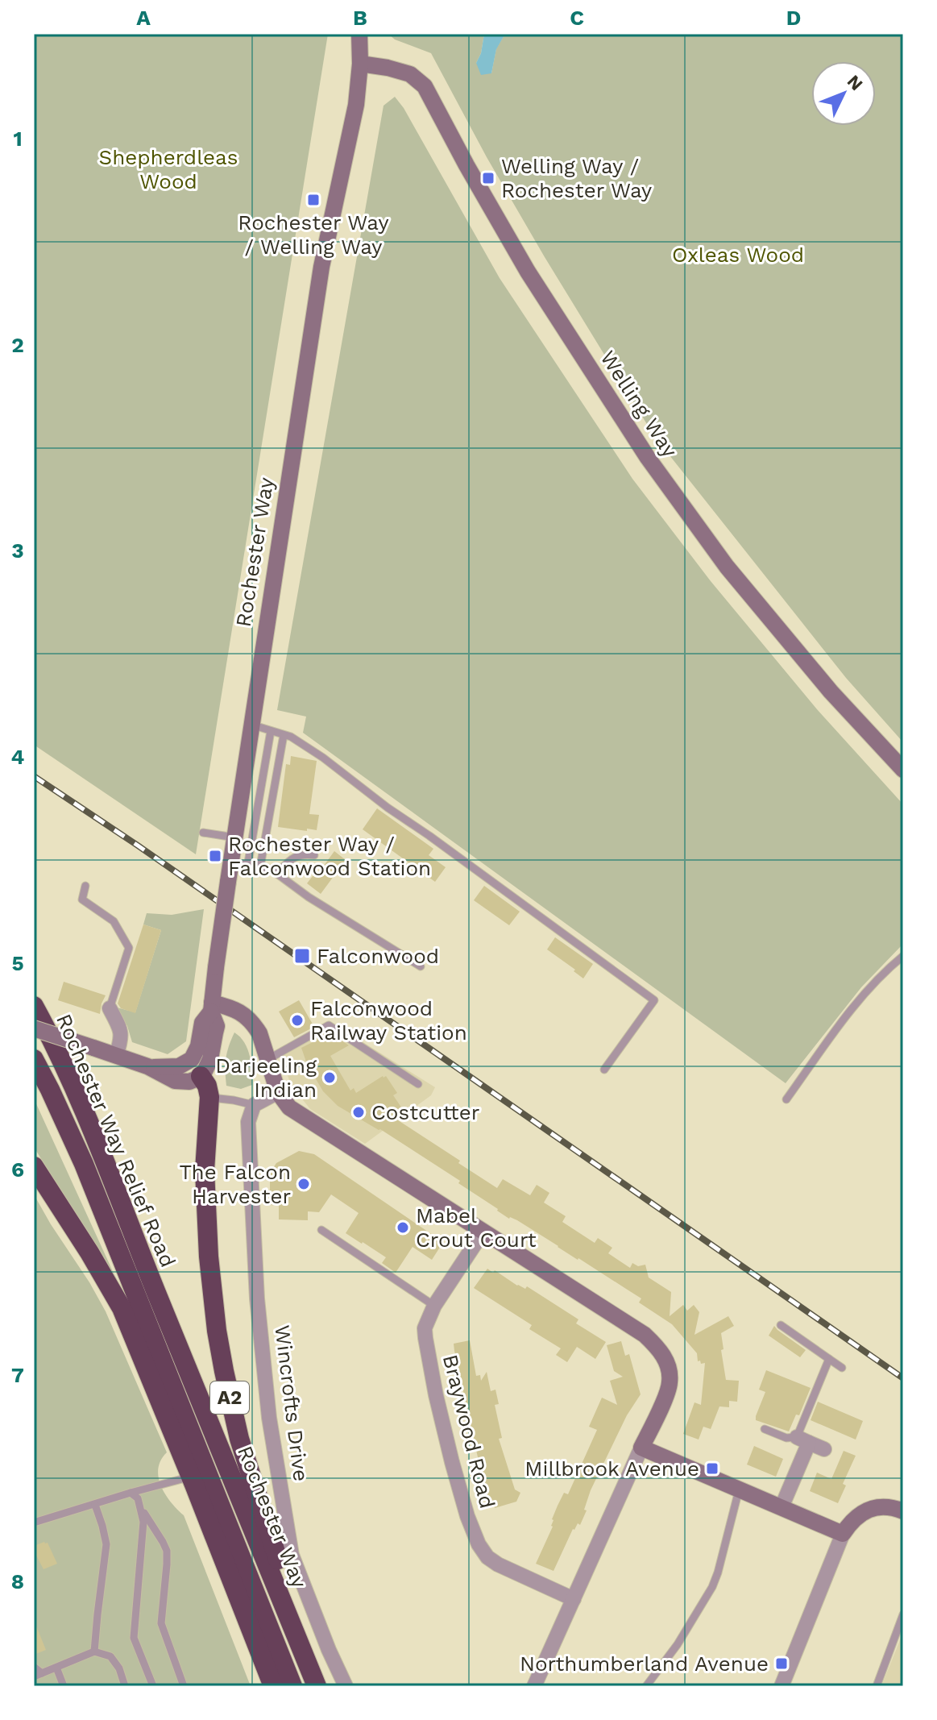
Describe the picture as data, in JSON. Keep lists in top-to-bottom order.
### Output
{
  "streets": {
    "highway": ["Rochester Way", "Rochester Way Relief Road", "A2"],
    "street": ["Welling Way", "Wincrofts Drive", "Braywood Road"]
  },
  "crossings": [
    ["Welling Way", "Rochester Way"],
    ["Rochester Way", "Rochester Way Relief Road"],
    ["Rochester Way", "A2"],
    ["Rochester Way Relief Road", "A2"]
  ],
  "parks": ["Shepherdleas Wood", "Oxleas Wood"],
  "places": {
    "transit": [
      "Welling Way / Rochester Way",
      "Rochester Way / Welling Way",
      "Rochester Way / Falconwood Station",
      "Falconwood",
      "Millbrook Avenue",
      "Northumberland Avenue"
    ],
    "other": [
      "Falconwood Railway Station",
      "Darjeeling Indian",
      "Costcutter",
      "The Falcon Harvester",
      "Mabel Crout Court"
    ]
  },
  "north": "top right",
  "grid": {
    "columns": [
      "A",
      "B",
      "C",
      "D"
    ],
    "rows": [
      "1",
      "2",
      "3",
      "4",
      "5",
      "6",
      "7",
      "8"
    ]
  }
}
